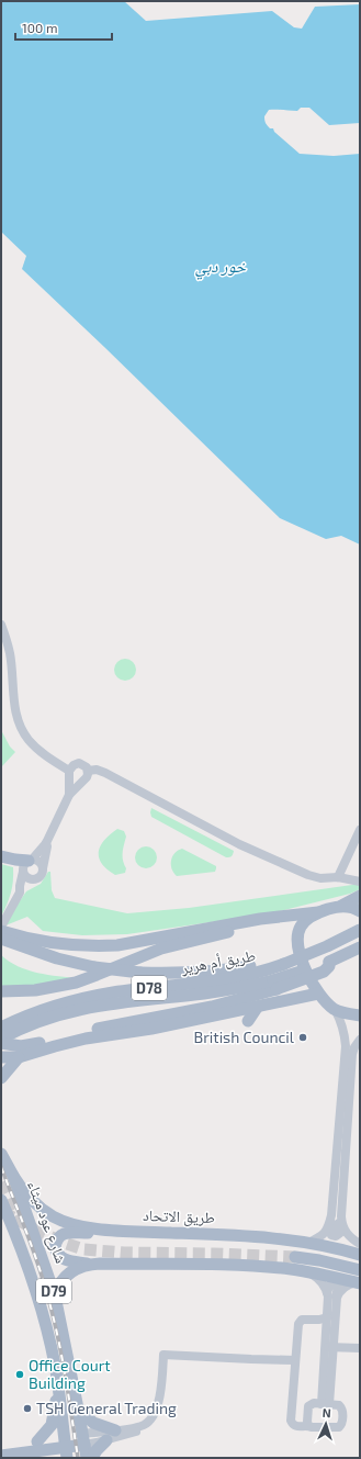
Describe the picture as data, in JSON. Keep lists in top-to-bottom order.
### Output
{
  "streets": {
    "main road": [
      "طريق أم هرير",
      "D78",
      "طريق الاتحاد",
      "شارع عود ميثاء",
      "D79"
    ]
  },
  "crossings": [
    ["طريق الاتحاد", "شارع عود ميثاء"]
  ],
  "water": ["خور دبي"],
  "places": ["British Council", "Office Court Building", "TSH General Trading"],
  "scale_bar": "100 m",
  "north": "top"
}
